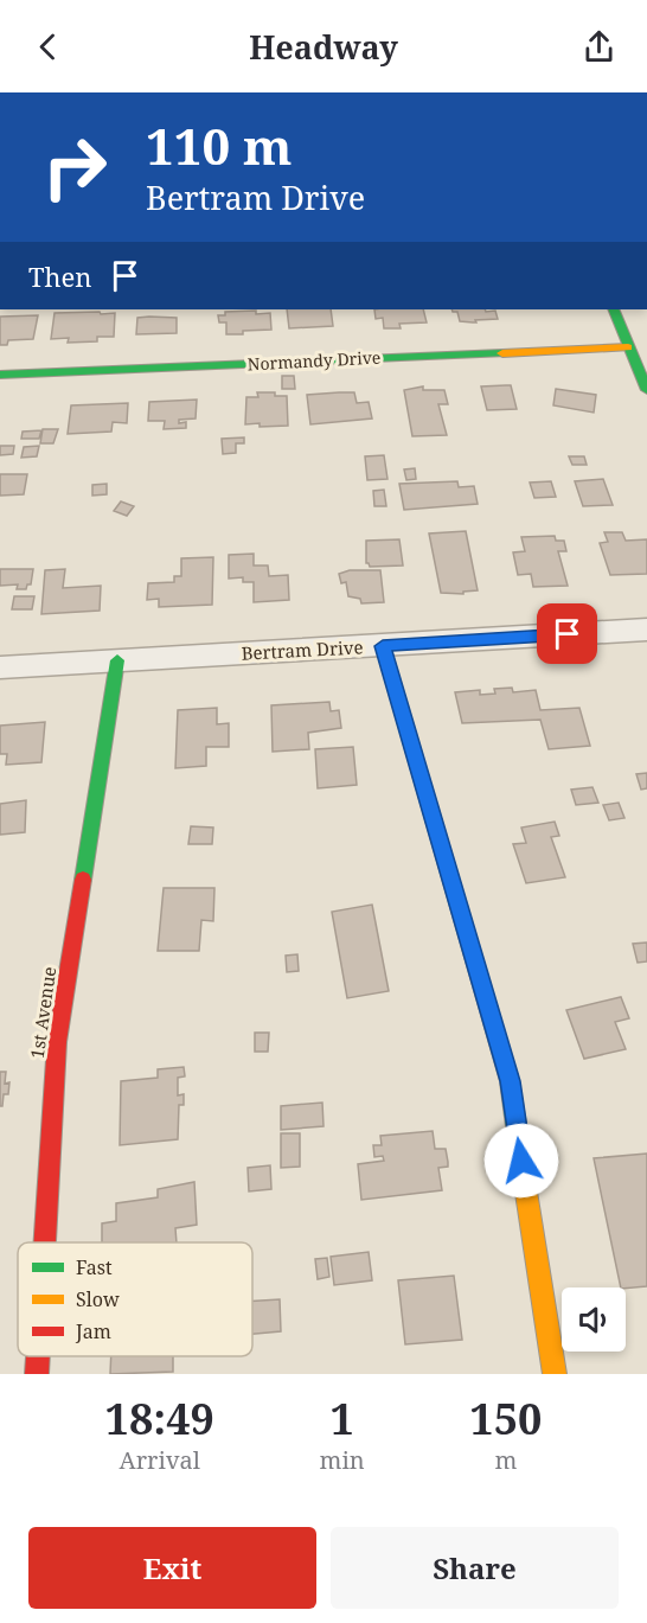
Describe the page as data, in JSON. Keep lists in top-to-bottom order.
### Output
{
  "streets": {
    "street": ["Normandy Drive", "Bertram Drive", "1st Avenue"]
  },
  "crossings": [
    ["Bertram Drive", "1st Avenue"]
  ],
  "legend": ["Fast", "Slow", "Jam"],
  "page": {
    "header": "Headway",
    "turn": ["110 m", "Bertram Drive"],
    "then": "Then",
    "eta": [
      "18:49",
      "Arrival",
      "1",
      "min",
      "150",
      "m"
    ],
    "buttons": ["Exit", "Share"]
  }
}
